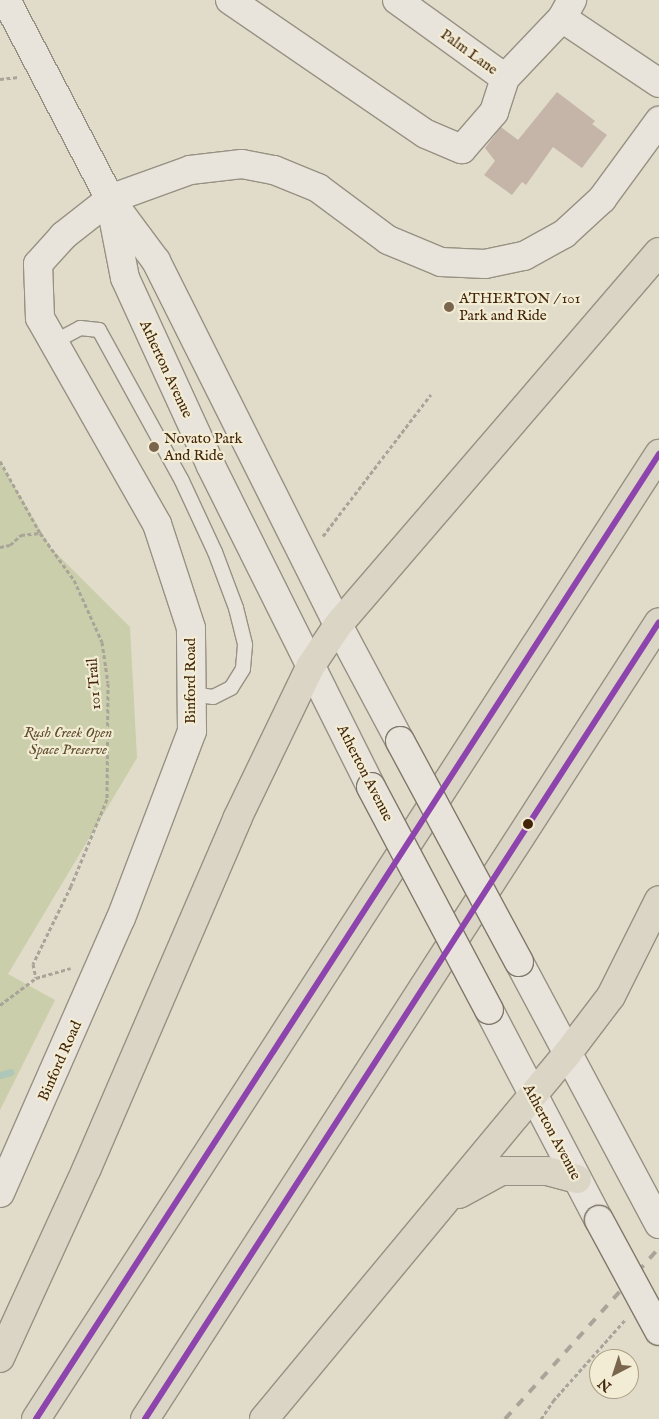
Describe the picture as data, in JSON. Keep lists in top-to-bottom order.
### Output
{
  "streets": {
    "main road": ["Palm Lane", "Atherton Avenue", "Binford Road"],
    "path": ["101 Trail"]
  },
  "crossings": [
    ["Atherton Avenue", "Binford Road"]
  ],
  "parks": ["Rush Creek Open Space Preserve"],
  "places": ["ATHERTON / 101 Park and Ride", "Novato Park And Ride"],
  "north": "bottom left"
}
